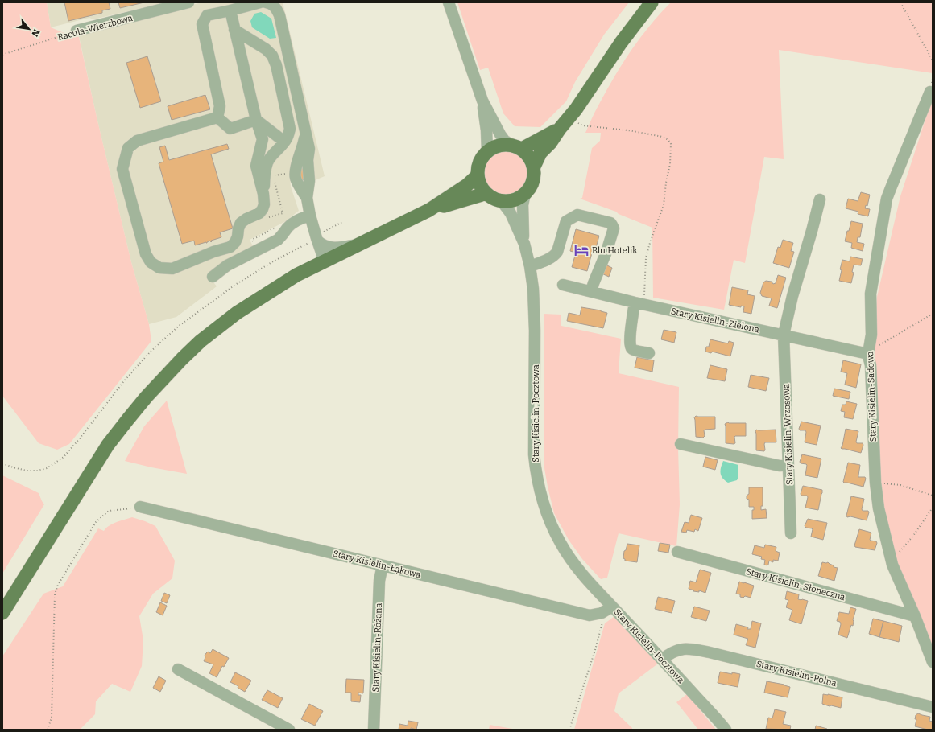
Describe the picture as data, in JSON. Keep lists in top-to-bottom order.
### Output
{
  "streets": {
    "street": [
      "Racula-Wierzbowa",
      "Stary Kisielin-Zielona",
      "Stary Kisielin-Sadowa",
      "Stary Kisielin-Pocztowa",
      "Stary Kisielin-Wrzosowa",
      "Stary Kisielin-Łąkowa",
      "Stary Kisielin-Słoneczna",
      "Stary Kisielin-Różana",
      "Stary Kisielin-Polna"
    ]
  },
  "crossings": [
    ["Stary Kisielin-Zielona", "Stary Kisielin-Sadowa"],
    ["Stary Kisielin-Zielona", "Stary Kisielin-Wrzosowa"],
    ["Stary Kisielin-Sadowa", "Stary Kisielin-Słoneczna"],
    ["Stary Kisielin-Pocztowa", "Stary Kisielin-Łąkowa"],
    ["Stary Kisielin-Pocztowa", "Stary Kisielin-Polna"],
    ["Stary Kisielin-Łąkowa", "Stary Kisielin-Różana"]
  ],
  "places": {
    "hotel": ["Blu Hotelik"]
  },
  "north": "bottom right"
}
